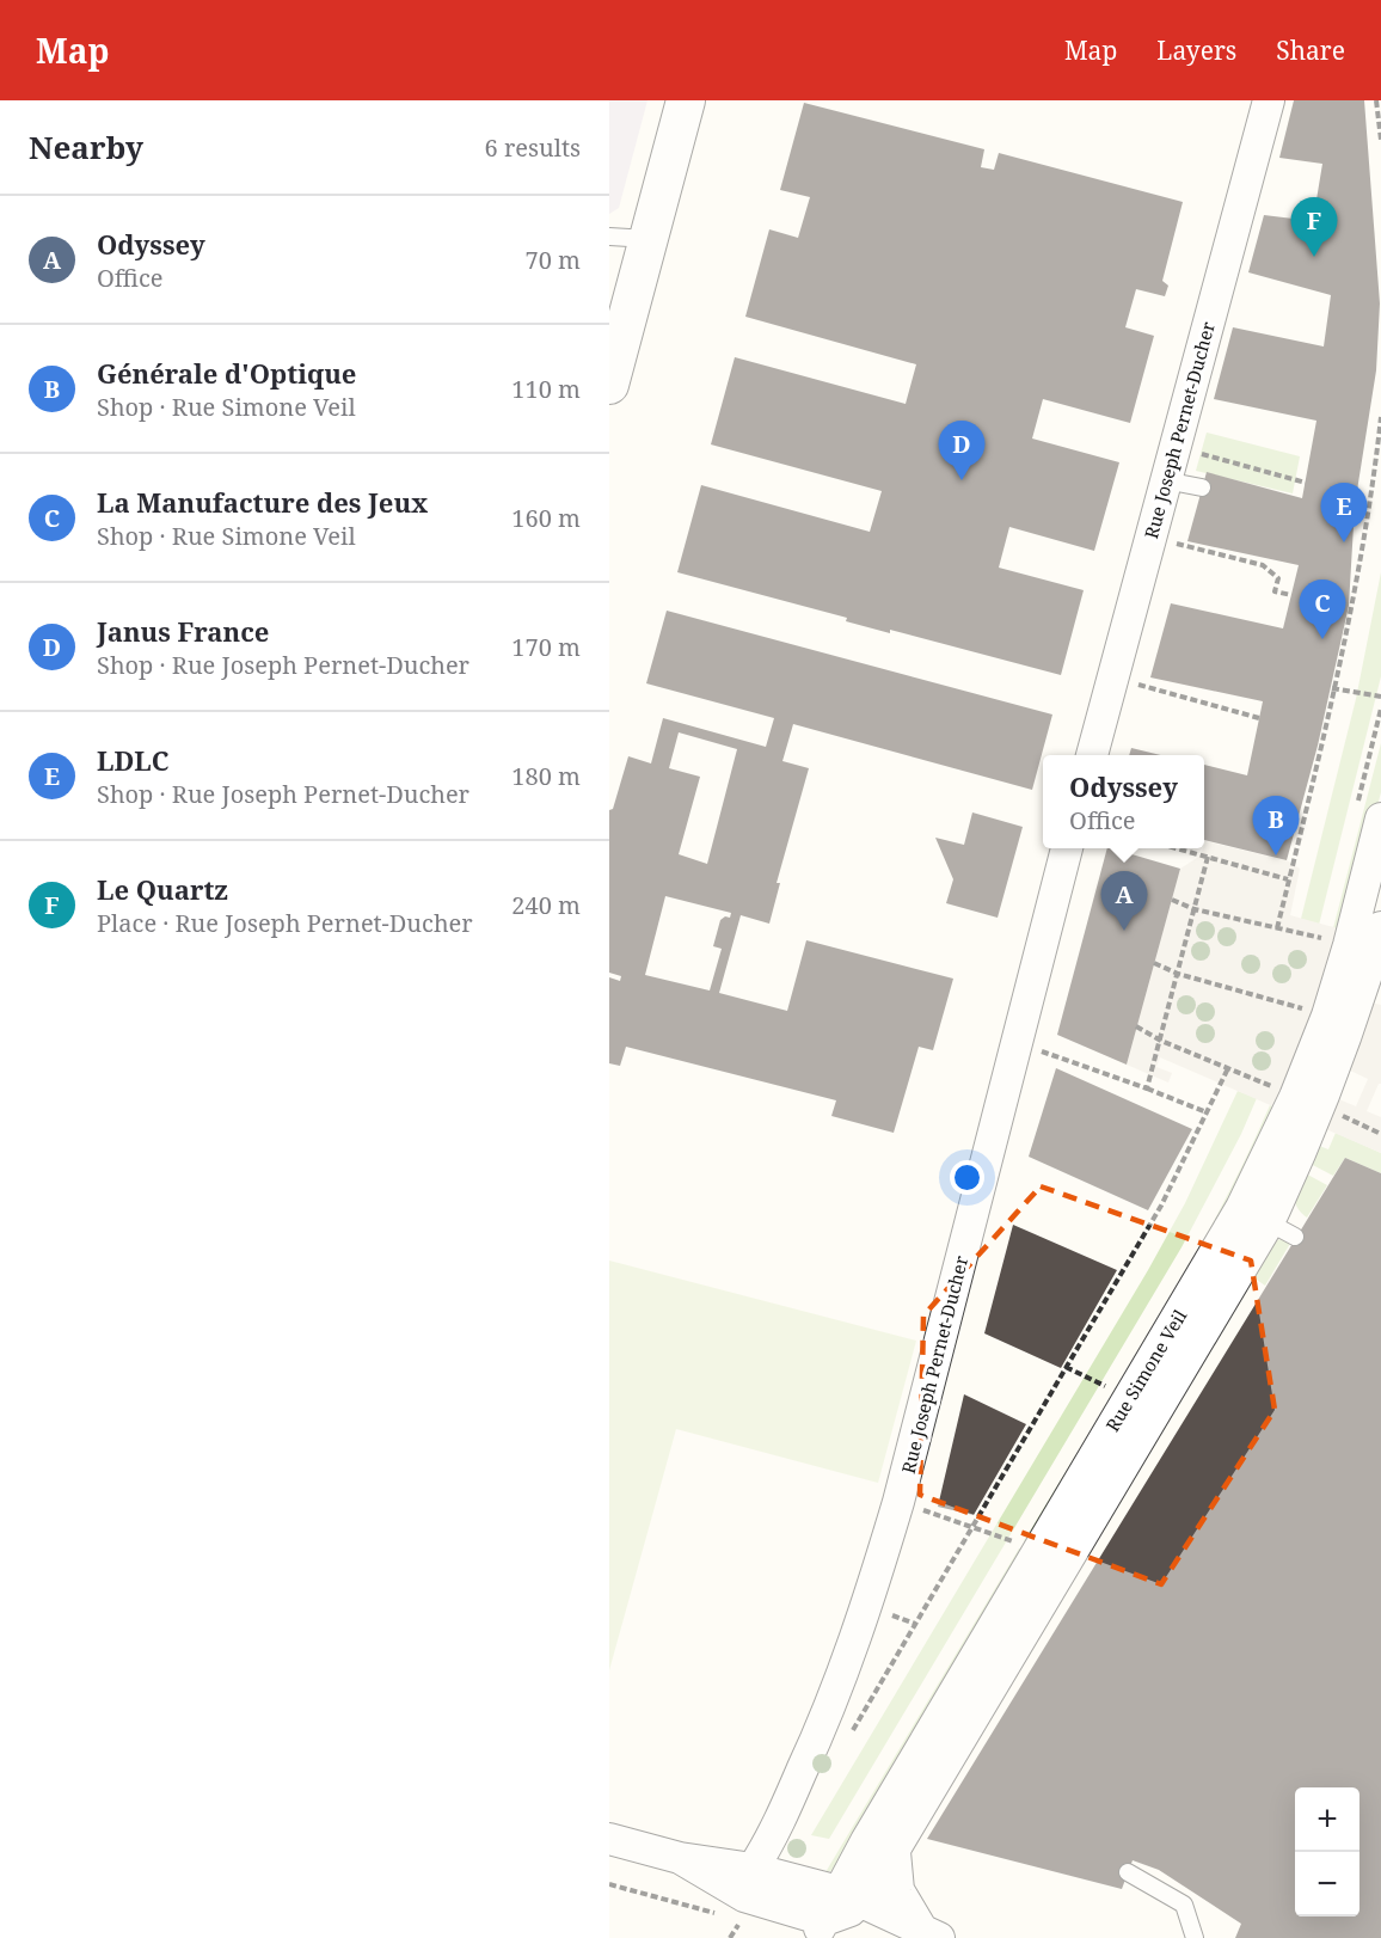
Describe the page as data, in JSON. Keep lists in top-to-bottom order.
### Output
{
  "streets": {
    "street": ["Rue Joseph Pernet-Ducher", "Rue Simone Veil"]
  },
  "page": {
    "header": "Map",
    "nav": ["Map", "Layers", "Share"],
    "heading": ["Nearby", "6 results"],
    "list": [
      {
        "mark": "A",
        "name": "Odyssey",
        "note": "Office",
        "value": "70 m"
      },
      {
        "mark": "B",
        "name": "Générale d'Optique",
        "note": "Shop · Rue Simone Veil",
        "value": "110 m"
      },
      {
        "mark": "C",
        "name": "La Manufacture des Jeux",
        "note": "Shop · Rue Simone Veil",
        "value": "160 m"
      },
      {
        "mark": "D",
        "name": "Janus France",
        "note": "Shop · Rue Joseph Pernet-Ducher",
        "value": "170 m"
      },
      {
        "mark": "E",
        "name": "LDLC",
        "note": "Shop · Rue Joseph Pernet-Ducher",
        "value": "180 m"
      },
      {
        "mark": "F",
        "name": "Le Quartz",
        "note": "Place · Rue Joseph Pernet-Ducher",
        "value": "240 m"
      }
    ],
    "pins": [
      "F",
      "D",
      "E",
      "C",
      "B",
      "A"
    ],
    "popup": ["Odyssey", "Office"],
    "map_buttons": ["+", "−"]
  }
}
